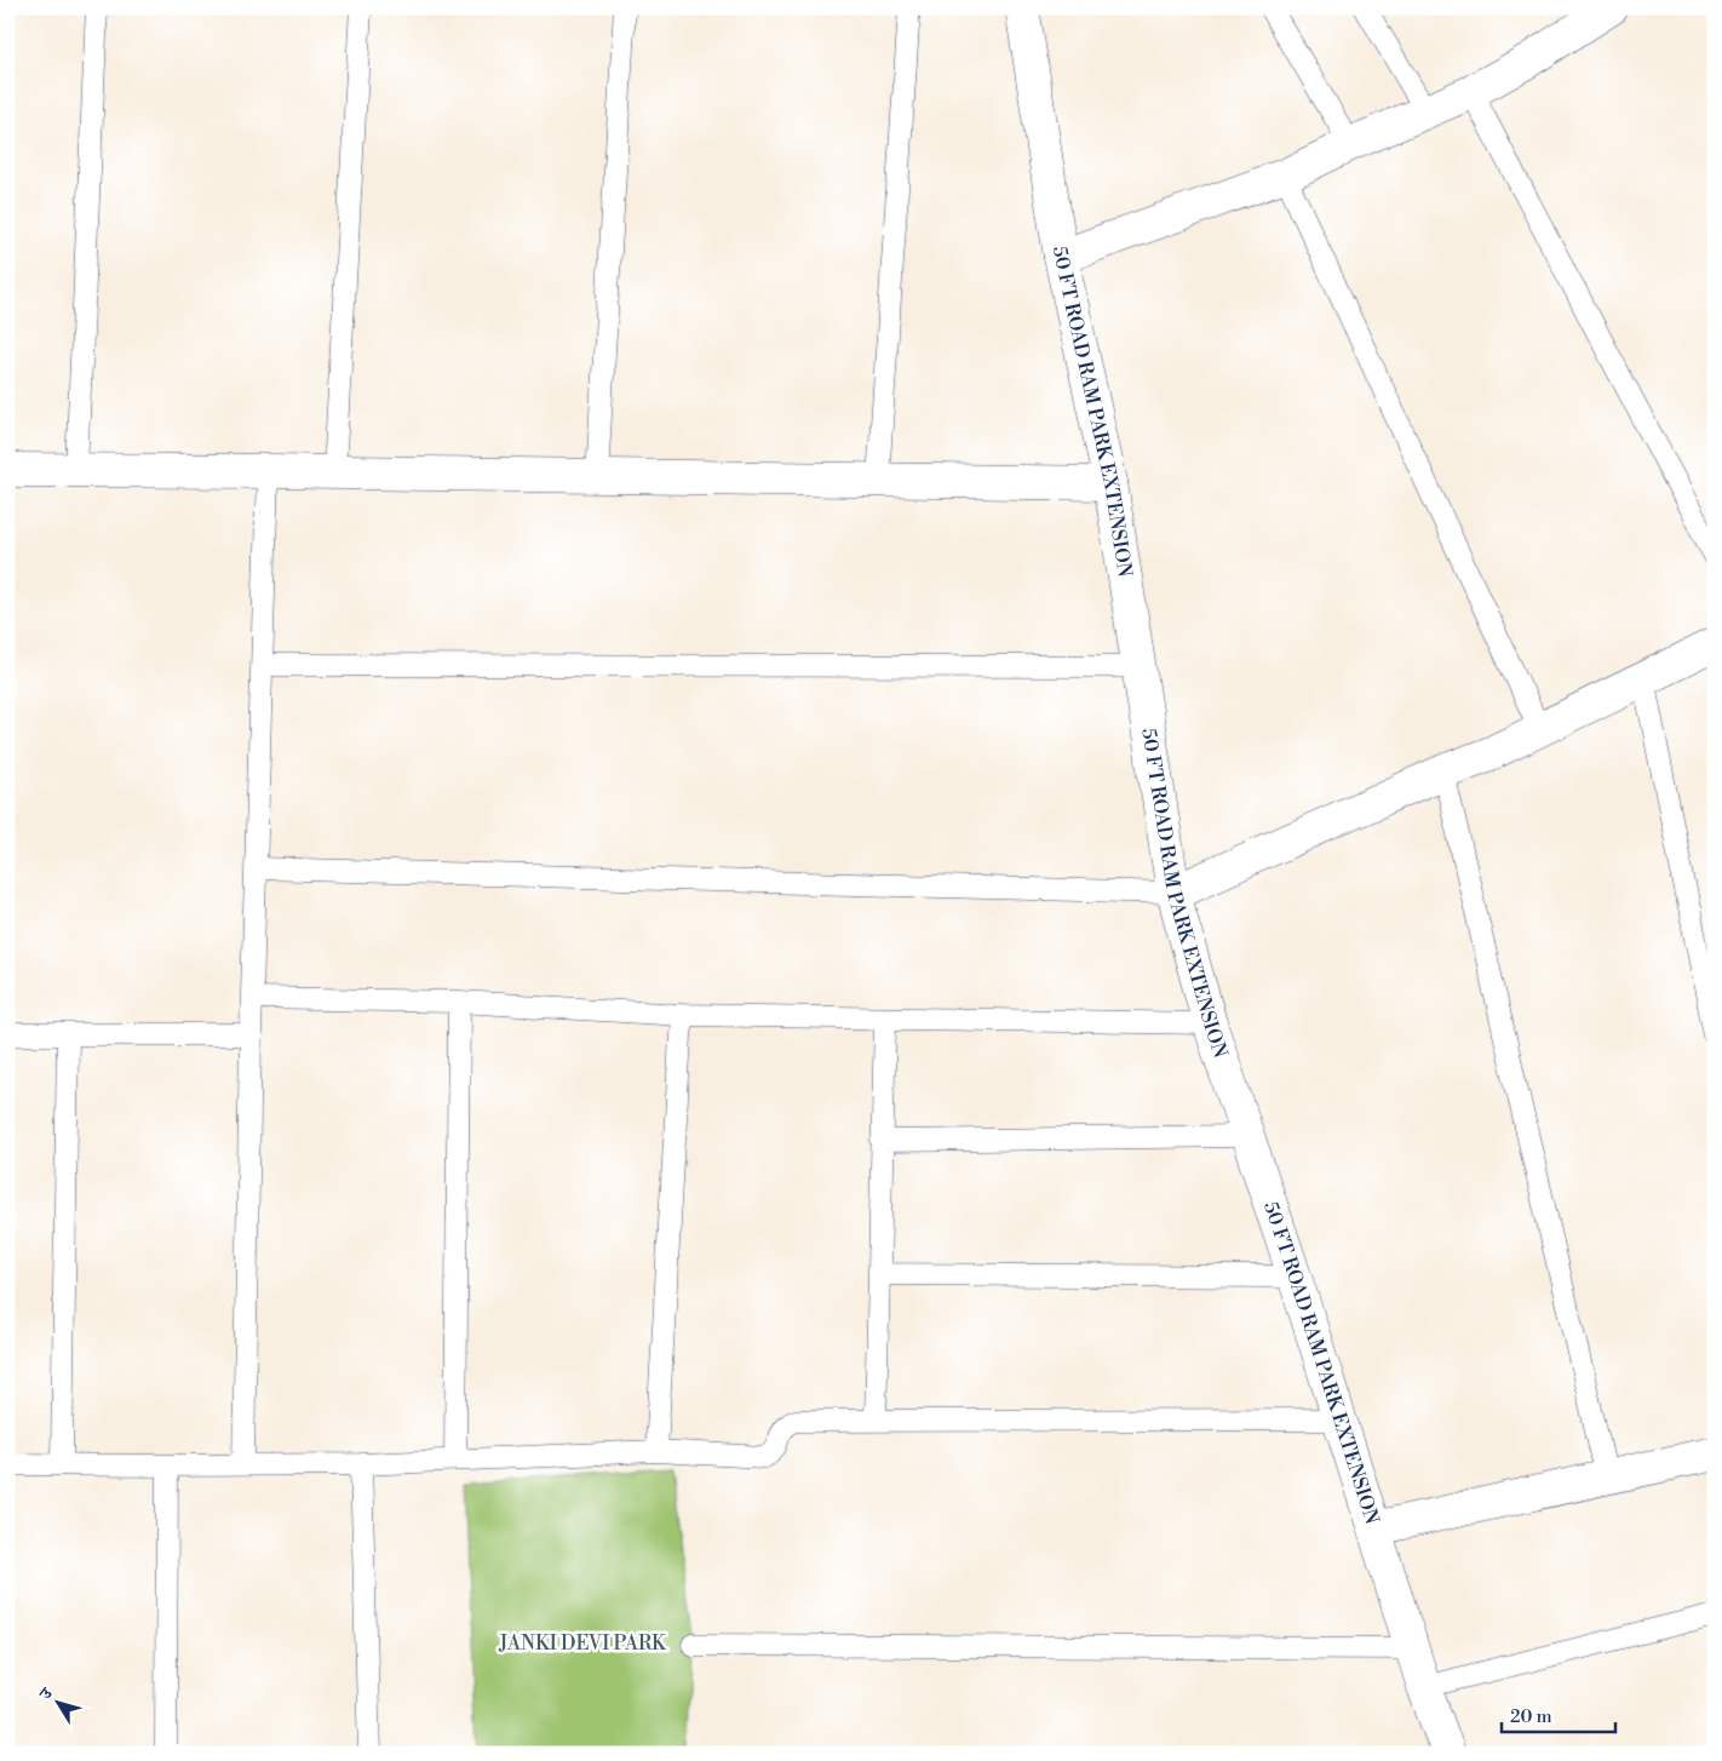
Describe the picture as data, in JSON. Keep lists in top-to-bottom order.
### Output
{
  "streets": {
    "street": ["50 FT ROAD RAM PARK EXTENSION"]
  },
  "parks": ["JANKI DEVI PARK"],
  "scale_bar": "20 m",
  "north": "top left"
}
